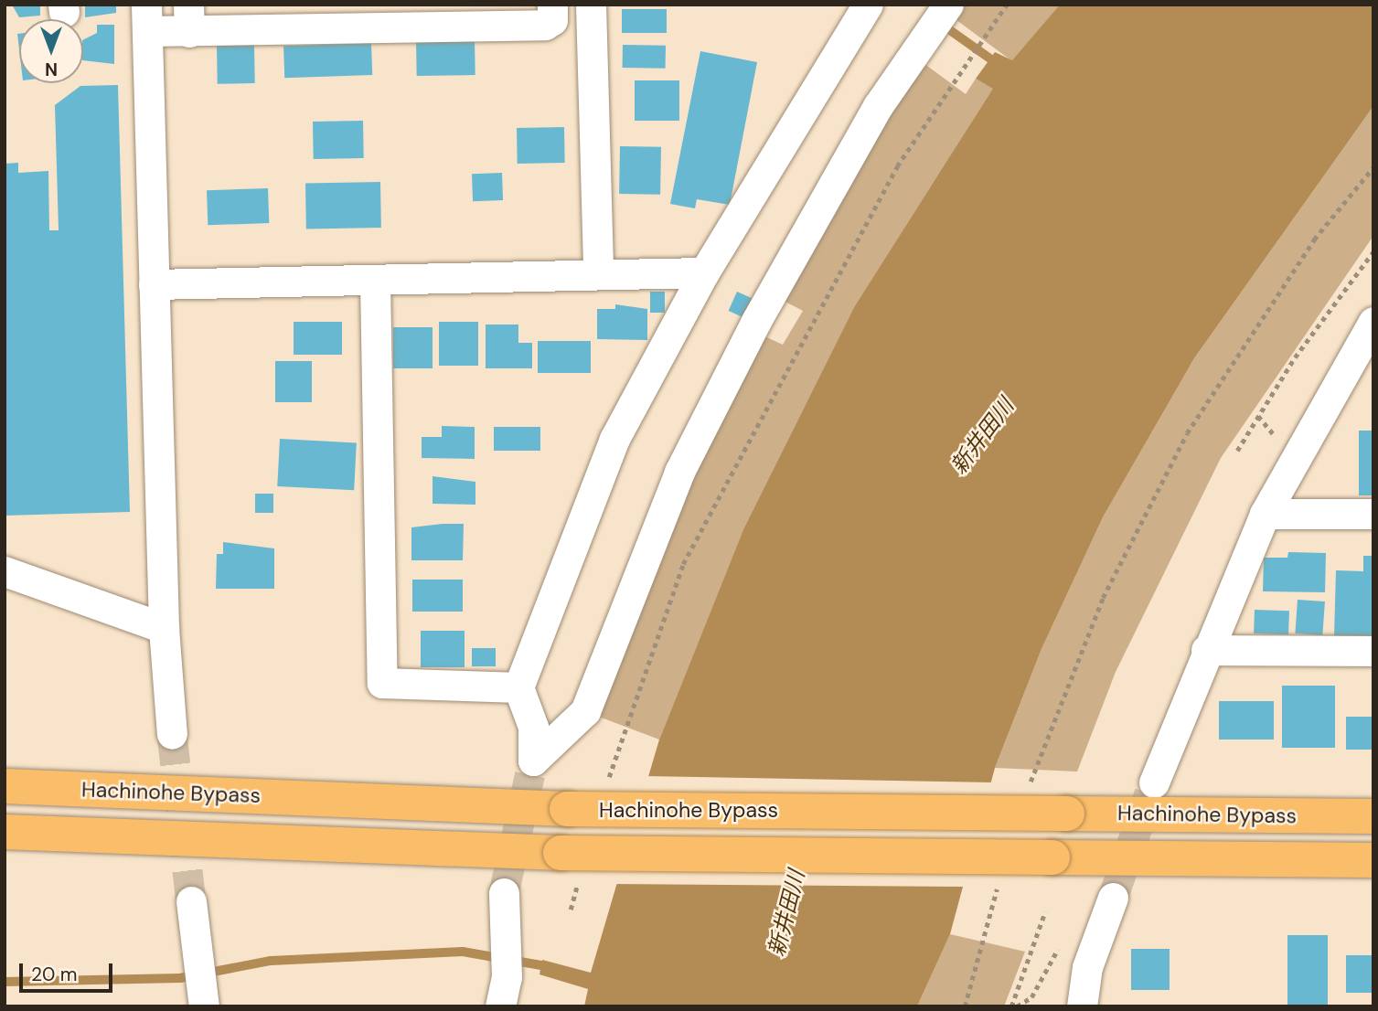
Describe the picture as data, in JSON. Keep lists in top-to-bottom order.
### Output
{
  "streets": {
    "highway": ["Hachinohe Bypass"]
  },
  "water": ["新井田川"],
  "scale_bar": "20 m",
  "north": "bottom"
}
